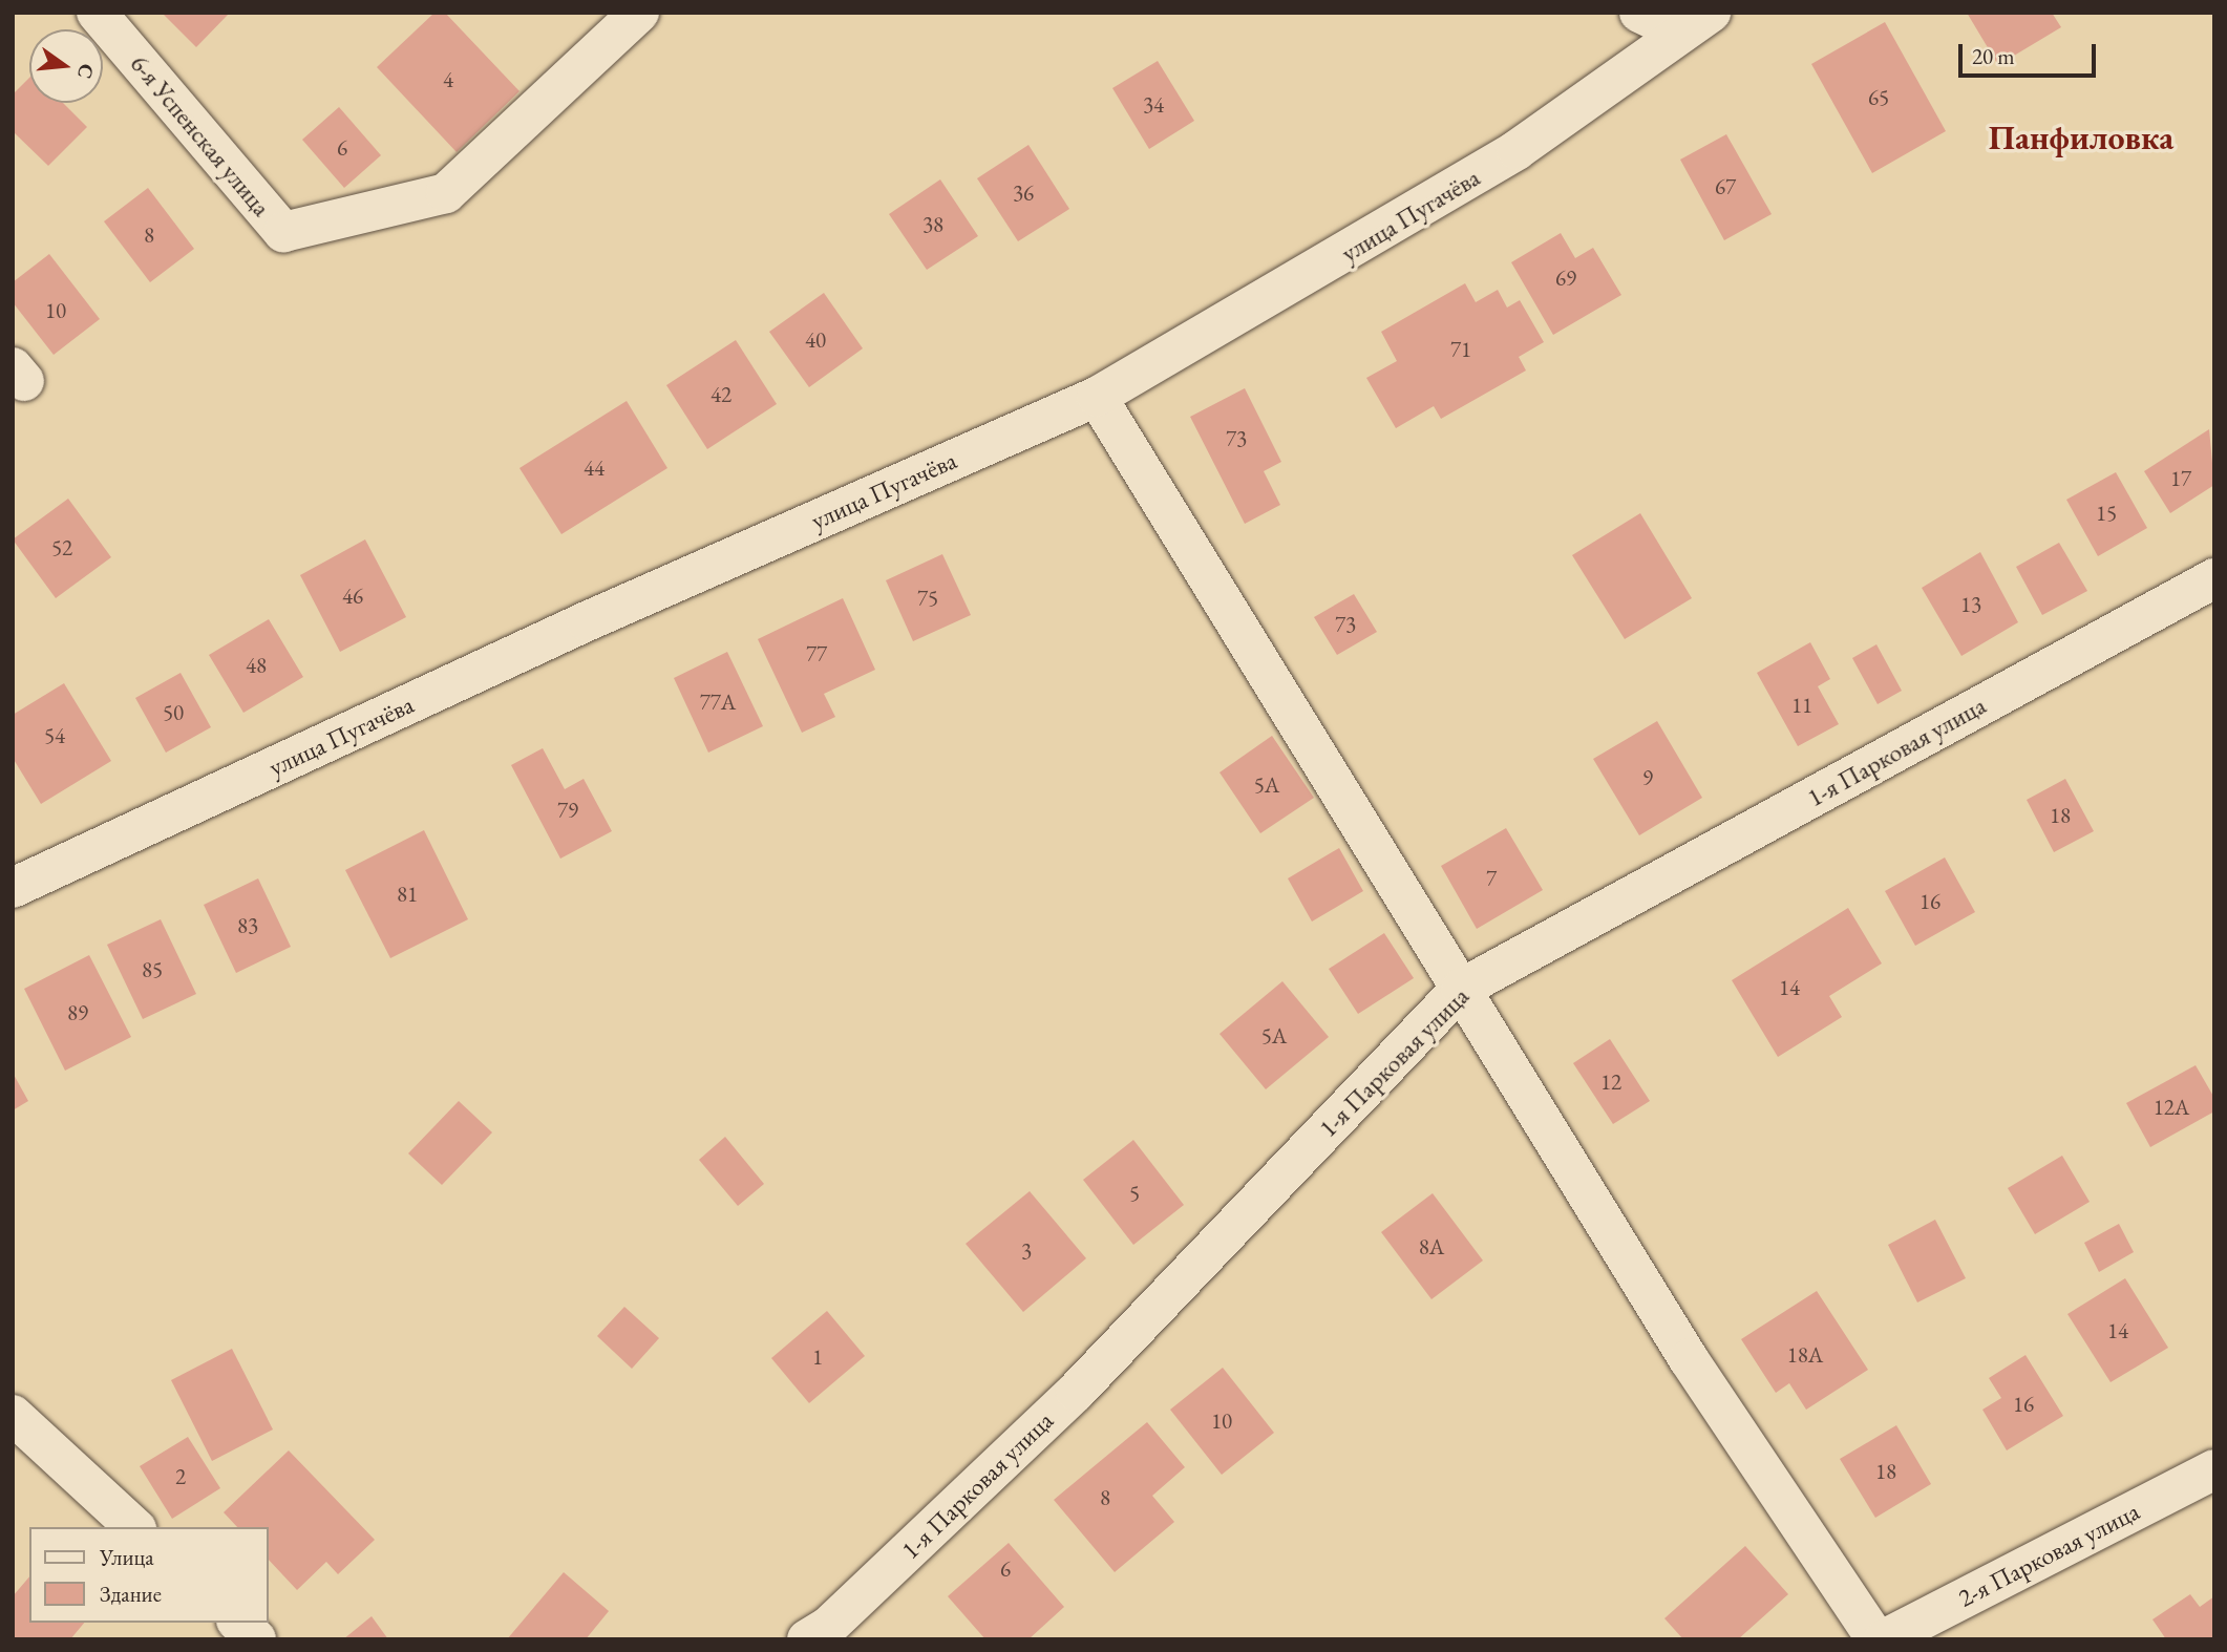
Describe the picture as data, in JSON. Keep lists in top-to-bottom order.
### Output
{
  "streets": {
    "street": [
      "6-я Успенская улица",
      "улица Пугачёва",
      "1-я Парковая улица",
      "2-я Парковая улица"
    ]
  },
  "districts": ["Панфиловка"],
  "house_numbers": [
    "4",
    "65",
    "34",
    "6",
    "67",
    "36",
    "38",
    "8",
    "69",
    "10",
    "40",
    "71",
    "42",
    "73",
    "44",
    "17",
    "15",
    "52",
    "46",
    "75",
    "13",
    "73",
    "77",
    "48",
    "77А",
    "11",
    "50",
    "54",
    "9",
    "5А",
    "79",
    "18",
    "7",
    "81",
    "16",
    "83",
    "85",
    "14",
    "89",
    "5А",
    "12",
    "12А",
    "5",
    "8А",
    "3",
    "14",
    "18А",
    "1",
    "16",
    "10",
    "18",
    "2",
    "8",
    "6"
  ],
  "legend": ["Улица", "Здание"],
  "scale_bar": "20 m",
  "north": "right"
}
